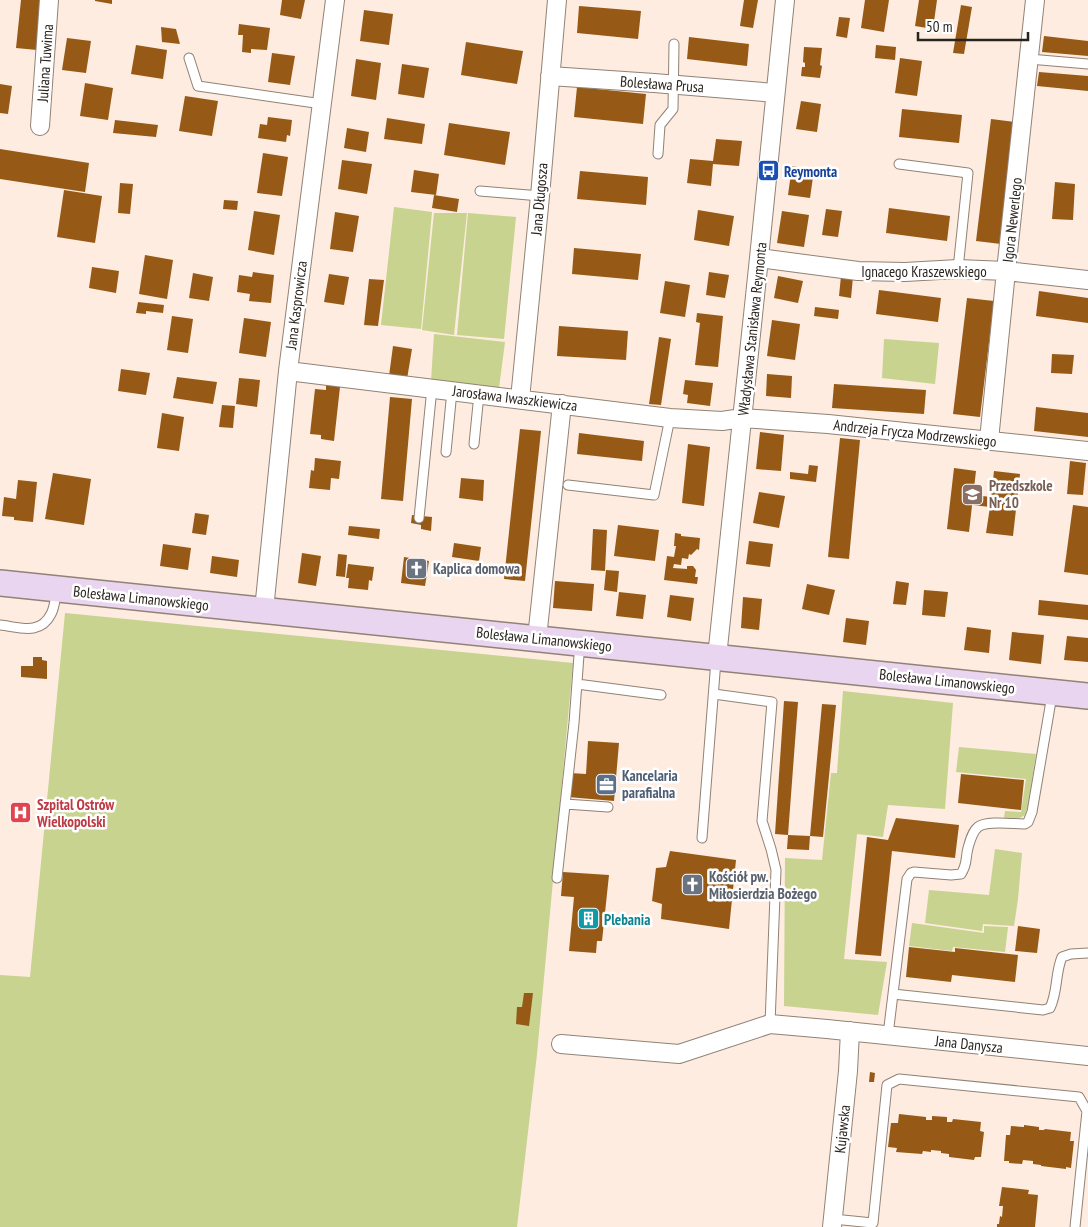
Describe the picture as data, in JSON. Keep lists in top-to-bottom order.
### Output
{
  "streets": {
    "street": [
      "Juliana Tuwima",
      "Bolesława Prusa",
      "Jana Długosza",
      "Igora Newerlego",
      "Ignacego Kraszewskiego",
      "Jana Kasprowicza",
      "Władysława Stanisława Reymonta",
      "Jarosława Iwaszkiewicza",
      "Andrzeja Frycza Modrzewskiego",
      "Bolesława Limanowskiego",
      "Jana Danysza",
      "Kujawska"
    ]
  },
  "crossings": [
    ["Bolesława Prusa", "Jana Długosza"],
    ["Bolesława Prusa", "Władysława Stanisława Reymonta"],
    ["Jana Długosza", "Jarosława Iwaszkiewicza"],
    ["Igora Newerlego", "Ignacego Kraszewskiego"],
    ["Igora Newerlego", "Andrzeja Frycza Modrzewskiego"],
    ["Ignacego Kraszewskiego", "Władysława Stanisława Reymonta"],
    ["Jana Kasprowicza", "Jarosława Iwaszkiewicza"],
    ["Jana Kasprowicza", "Bolesława Limanowskiego"],
    ["Władysława Stanisława Reymonta", "Jarosława Iwaszkiewicza"],
    ["Władysława Stanisława Reymonta", "Andrzeja Frycza Modrzewskiego"],
    ["Władysława Stanisława Reymonta", "Bolesława Limanowskiego"],
    ["Jarosława Iwaszkiewicza", "Andrzeja Frycza Modrzewskiego"],
    ["Jana Danysza", "Kujawska"]
  ],
  "places": {
    "bus stop": ["Reymonta"],
    "school or university": ["Przedszkole Nr 10"],
    "church": ["Kaplica domowa", "Kościół pw. Miłosierdzia Bożego"],
    "office": ["Kancelaria parafialna"],
    "hospital": ["Szpital Ostrów Wielkopolski"],
    "building": ["Plebania"]
  },
  "scale_bar": "50 m"
}
